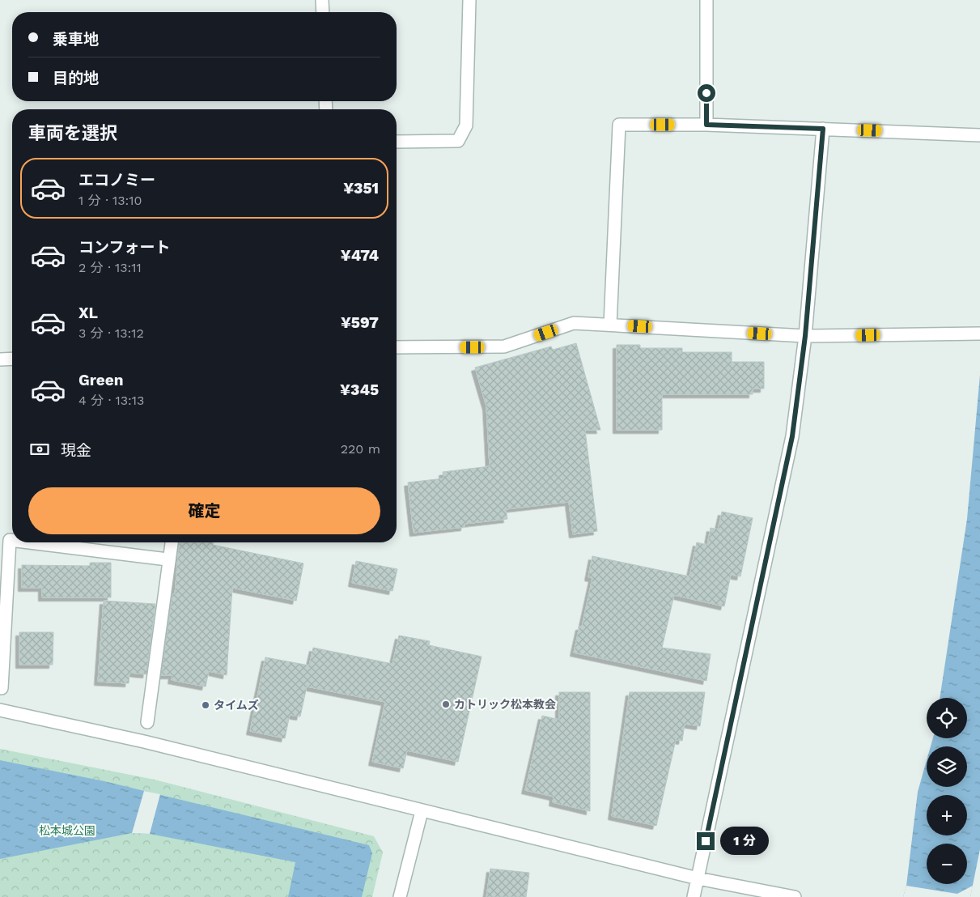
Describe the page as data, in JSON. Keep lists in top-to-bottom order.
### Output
{
  "parks": ["松本城公園"],
  "places": ["カトリック松本教会", "タイムズ"],
  "page": {
    "banner": ["乗車地", "目的地"],
    "heading": "車両を選択",
    "list": [
      {
        "name": "エコノミー",
        "note": "1 分 · 13:10",
        "value": "¥351"
      },
      {
        "name": "コンフォート",
        "note": "2 分 · 13:11",
        "value": "¥474"
      },
      {
        "name": "XL",
        "note": "3 分 · 13:12",
        "value": "¥597"
      },
      {
        "name": "Green",
        "note": "4 分 · 13:13",
        "value": "¥345"
      }
    ],
    "pay": ["現金", "220 m"],
    "buttons": "確定",
    "map_buttons": ["+", "−"],
    "bubble": "1 分"
  }
}
